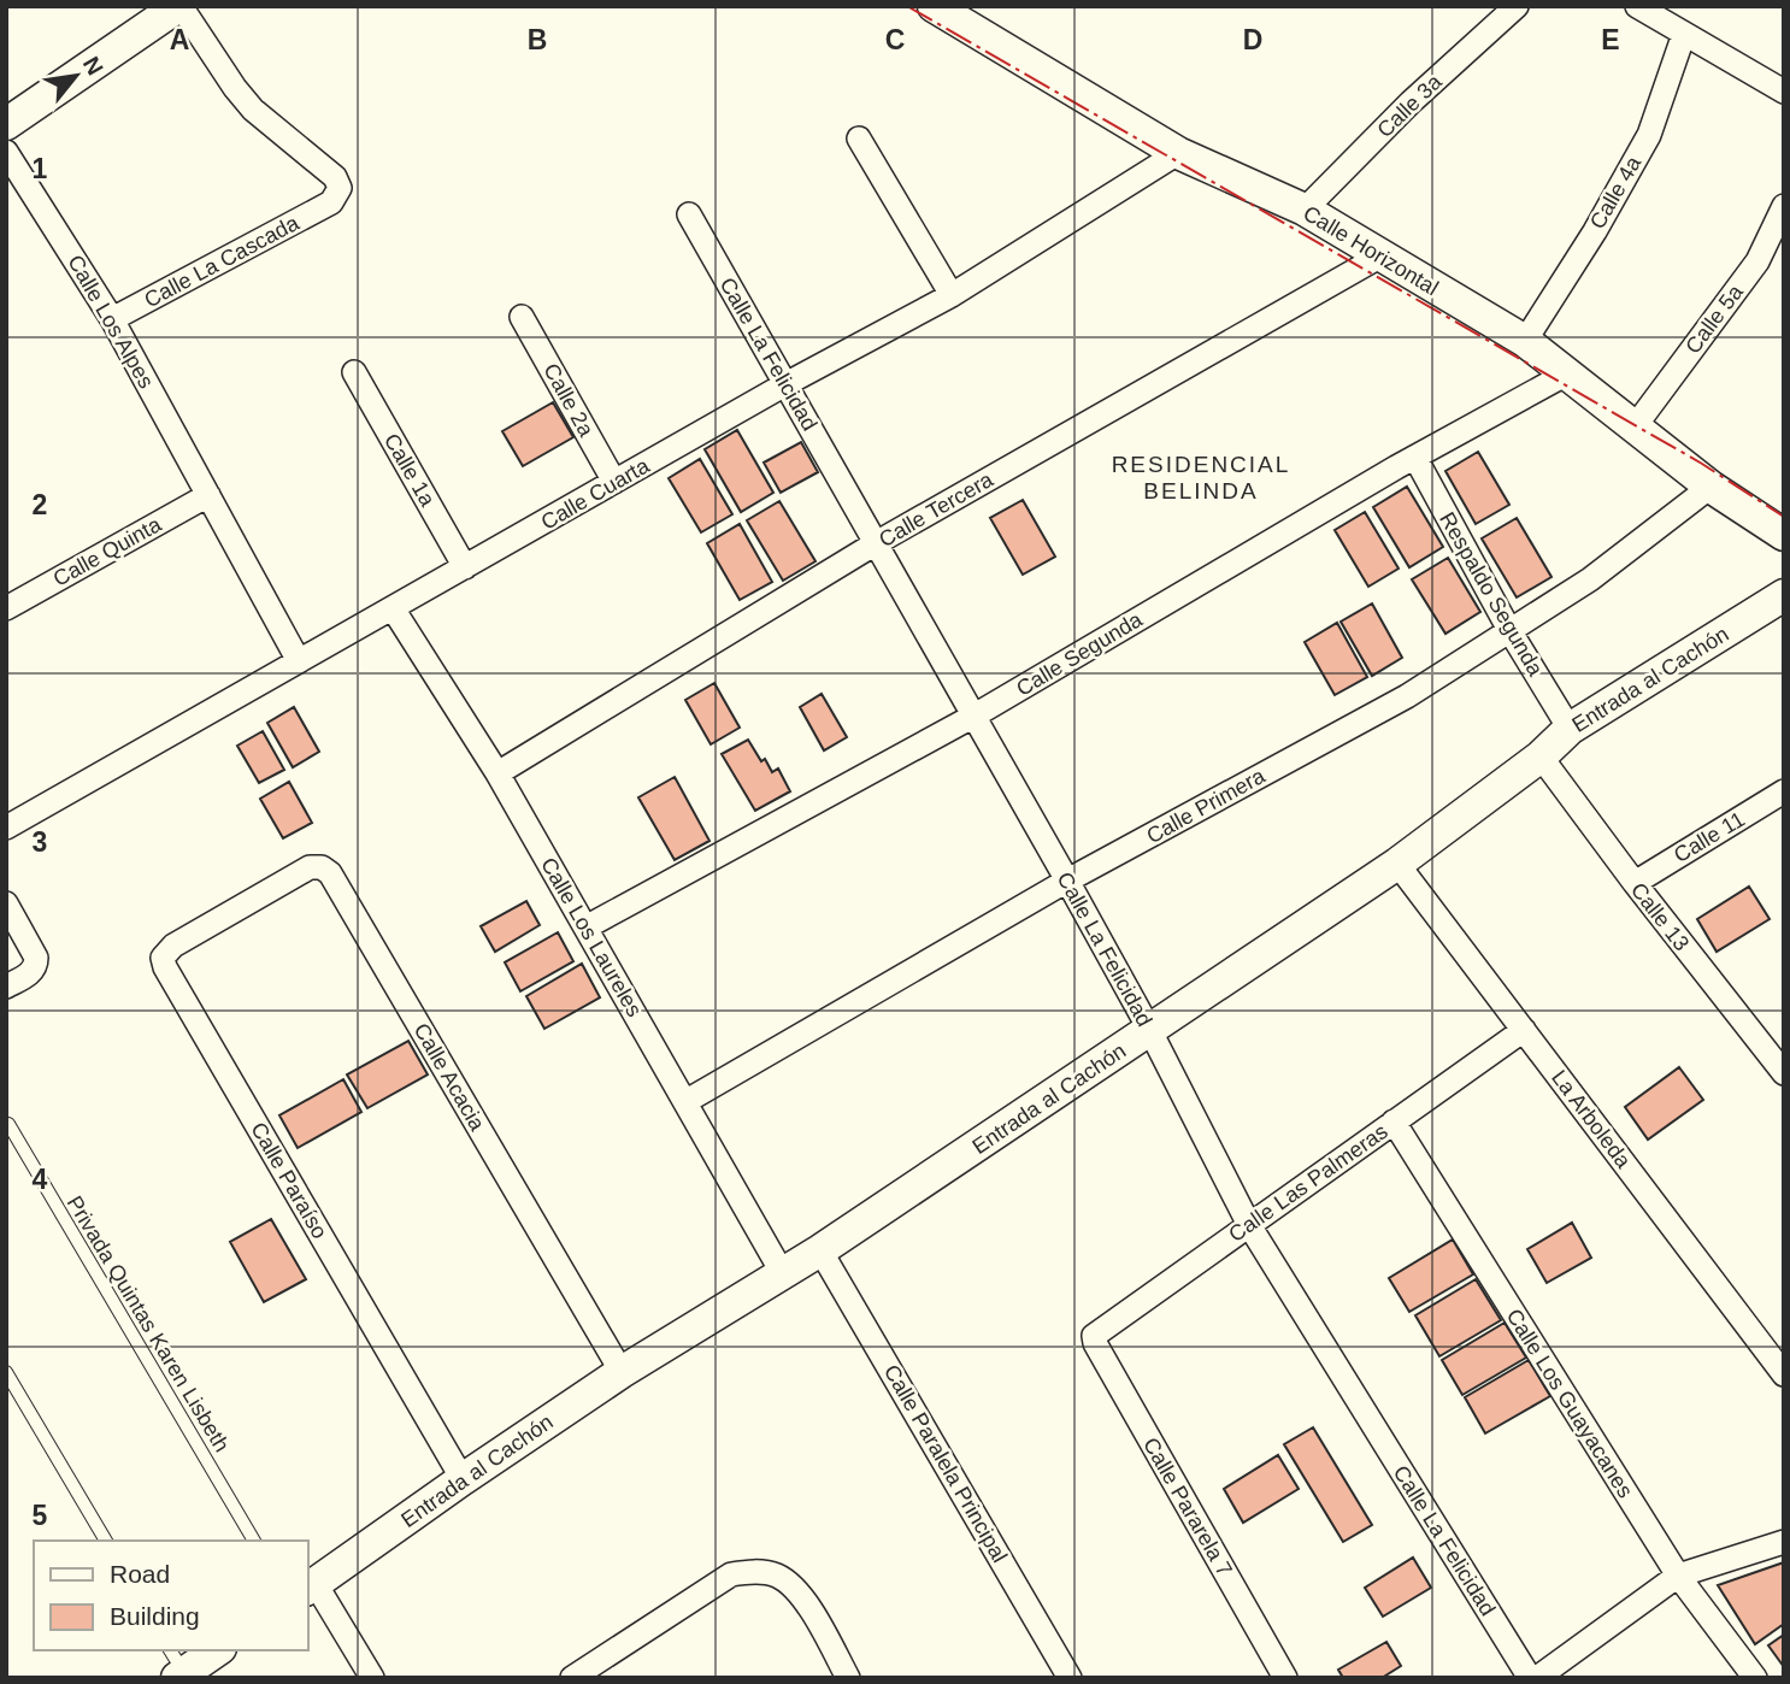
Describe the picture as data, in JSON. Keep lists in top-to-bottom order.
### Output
{
  "streets": {
    "street": [
      "Calle 3a",
      "Calle 4a",
      "Calle Horizontal",
      "Calle La Cascada",
      "Calle 5a",
      "Calle Los Alpes",
      "Calle La Felicidad",
      "Calle 2a",
      "Calle 1a",
      "Calle Cuarta",
      "Calle Tercera",
      "Calle Quinta",
      "Respaldo Segunda",
      "Calle Segunda",
      "Entrada al Cachón",
      "Calle Primera",
      "Calle 11",
      "Calle 13",
      "Calle Los Laureles",
      "Calle Acacia",
      "La Arboleda",
      "Calle Paraíso",
      "Calle Las Palmeras",
      "Calle Los Guayacanes",
      "Calle Paralela Principal",
      "Calle Pararela 7"
    ],
    "lane": ["Privada Quintas Karen Lisbeth"]
  },
  "crossings": [
    ["Calle 3a", "Calle Horizontal"],
    ["Calle 4a", "Calle Horizontal"],
    ["Calle Horizontal", "Calle 5a"],
    ["Calle Horizontal", "Calle Cuarta"],
    ["Calle Horizontal", "Calle Tercera"],
    ["Calle Horizontal", "Calle Segunda"],
    ["Calle Horizontal", "Calle Primera"],
    ["Calle La Cascada", "Calle Los Alpes"],
    ["Calle Los Alpes", "Calle Cuarta"],
    ["Calle Los Alpes", "Calle Quinta"],
    ["Calle La Felicidad", "Calle Cuarta"],
    ["Calle La Felicidad", "Calle Tercera"],
    ["Calle La Felicidad", "Calle Segunda"],
    ["Calle La Felicidad", "Entrada al Cachón"],
    ["Calle La Felicidad", "Calle Primera"],
    ["Calle La Felicidad", "Calle Las Palmeras"],
    ["Calle 2a", "Calle Cuarta"],
    ["Calle 1a", "Calle Cuarta"],
    ["Calle Cuarta", "Calle Los Laureles"],
    ["Calle Tercera", "Calle Los Laureles"],
    ["Respaldo Segunda", "Calle Segunda"],
    ["Respaldo Segunda", "Entrada al Cachón"],
    ["Respaldo Segunda", "Calle Primera"],
    ["Calle Segunda", "Calle Los Laureles"],
    ["Entrada al Cachón", "Calle 13"],
    ["Entrada al Cachón", "Calle Los Laureles"],
    ["Entrada al Cachón", "Calle Acacia"],
    ["Entrada al Cachón", "La Arboleda"],
    ["Entrada al Cachón", "Calle Paraíso"],
    ["Entrada al Cachón", "Calle Paralela Principal"],
    ["Calle Primera", "Calle Los Laureles"],
    ["Calle 11", "Calle 13"],
    ["Calle Acacia", "Calle Paraíso"],
    ["La Arboleda", "Calle Las Palmeras"],
    ["Calle Las Palmeras", "Calle Los Guayacanes"],
    ["Calle Las Palmeras", "Calle Pararela 7"]
  ],
  "districts": ["RESIDENCIAL BELINDA"],
  "legend": ["Road", "Building"],
  "north": "top right",
  "grid": {
    "columns": [
      "A",
      "B",
      "C",
      "D",
      "E"
    ],
    "rows": [
      "1",
      "2",
      "3",
      "4",
      "5"
    ]
  }
}
